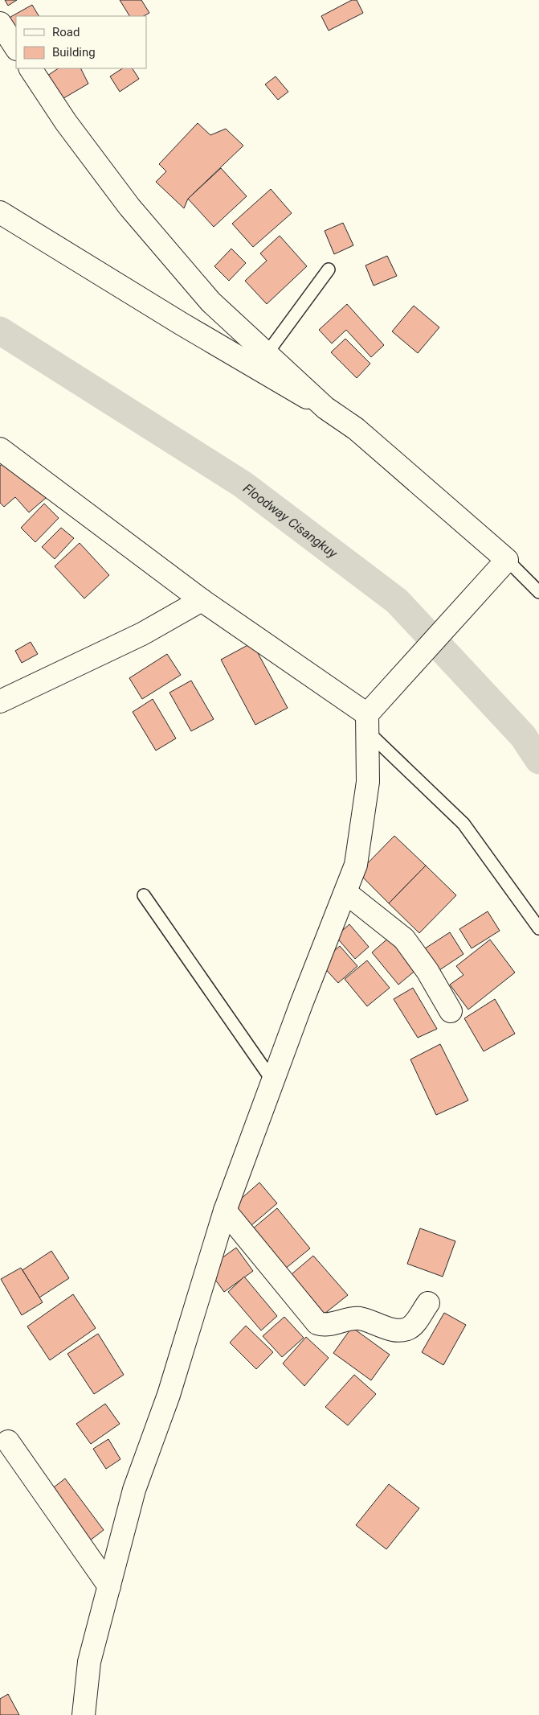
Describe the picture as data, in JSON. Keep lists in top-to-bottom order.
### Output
{
  "water": ["Floodway Cisangkuy"],
  "legend": ["Road", "Building"]
}
